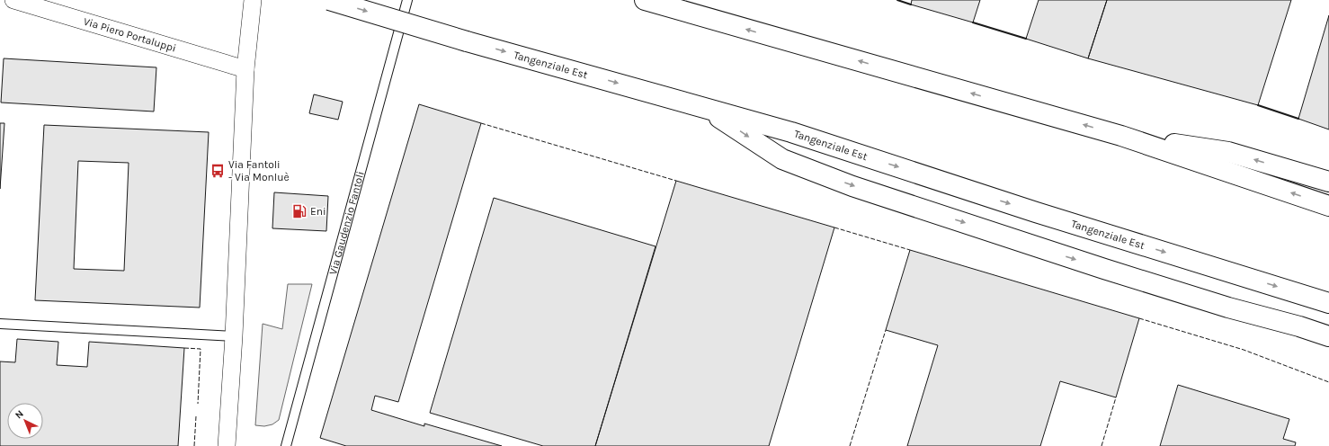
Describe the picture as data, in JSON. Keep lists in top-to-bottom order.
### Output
{
  "streets": {
    "highway": ["Tangenziale Est"],
    "street": ["Via Piero Portaluppi"],
    "lane": ["Via Gaudenzio Fantoli"]
  },
  "places": {
    "bus stop": ["Via Fantoli - Via Monluè"],
    "fuel station": ["Eni"]
  },
  "north": "top left"
}
